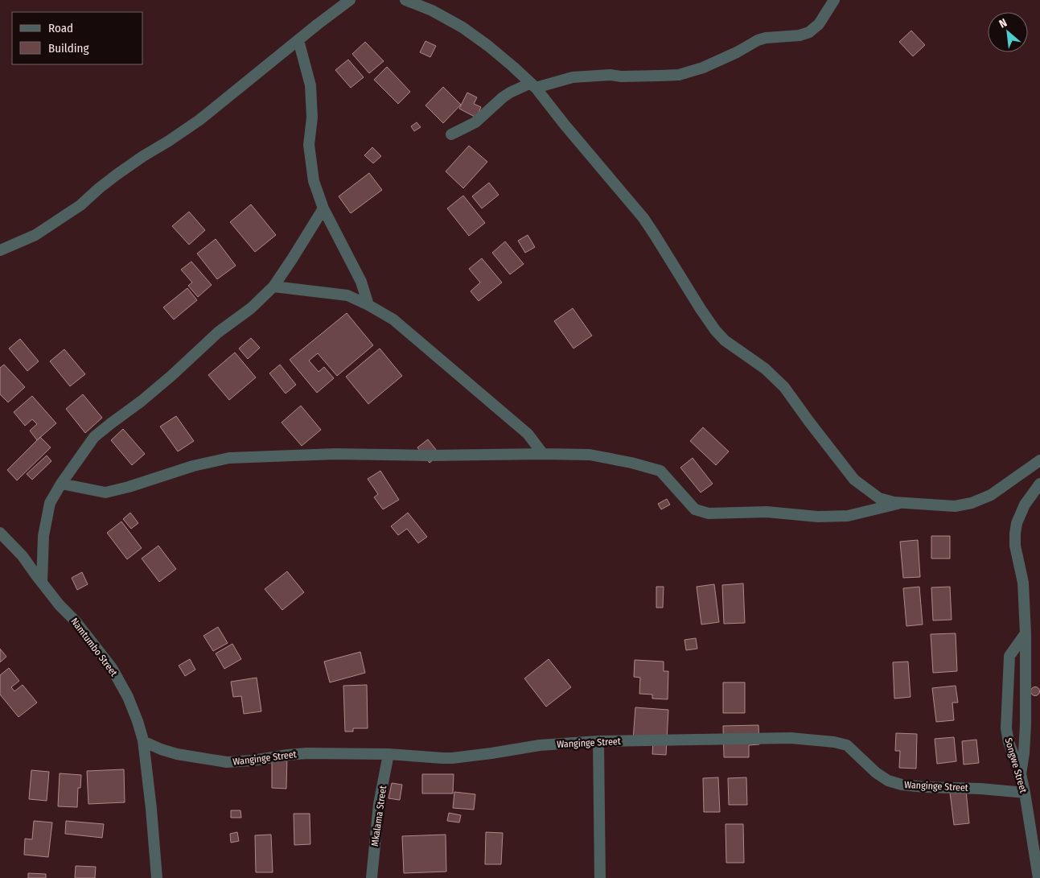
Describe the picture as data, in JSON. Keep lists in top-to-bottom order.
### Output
{
  "streets": {
    "street": [
      "Namtumbo Street",
      "Wanginge Street",
      "Songwe Street",
      "Mkalama Street"
    ]
  },
  "crossings": [
    ["Namtumbo Street", "Wanginge Street"],
    ["Wanginge Street", "Songwe Street"],
    ["Wanginge Street", "Mkalama Street"]
  ],
  "legend": ["Road", "Building"],
  "north": "top left"
}
